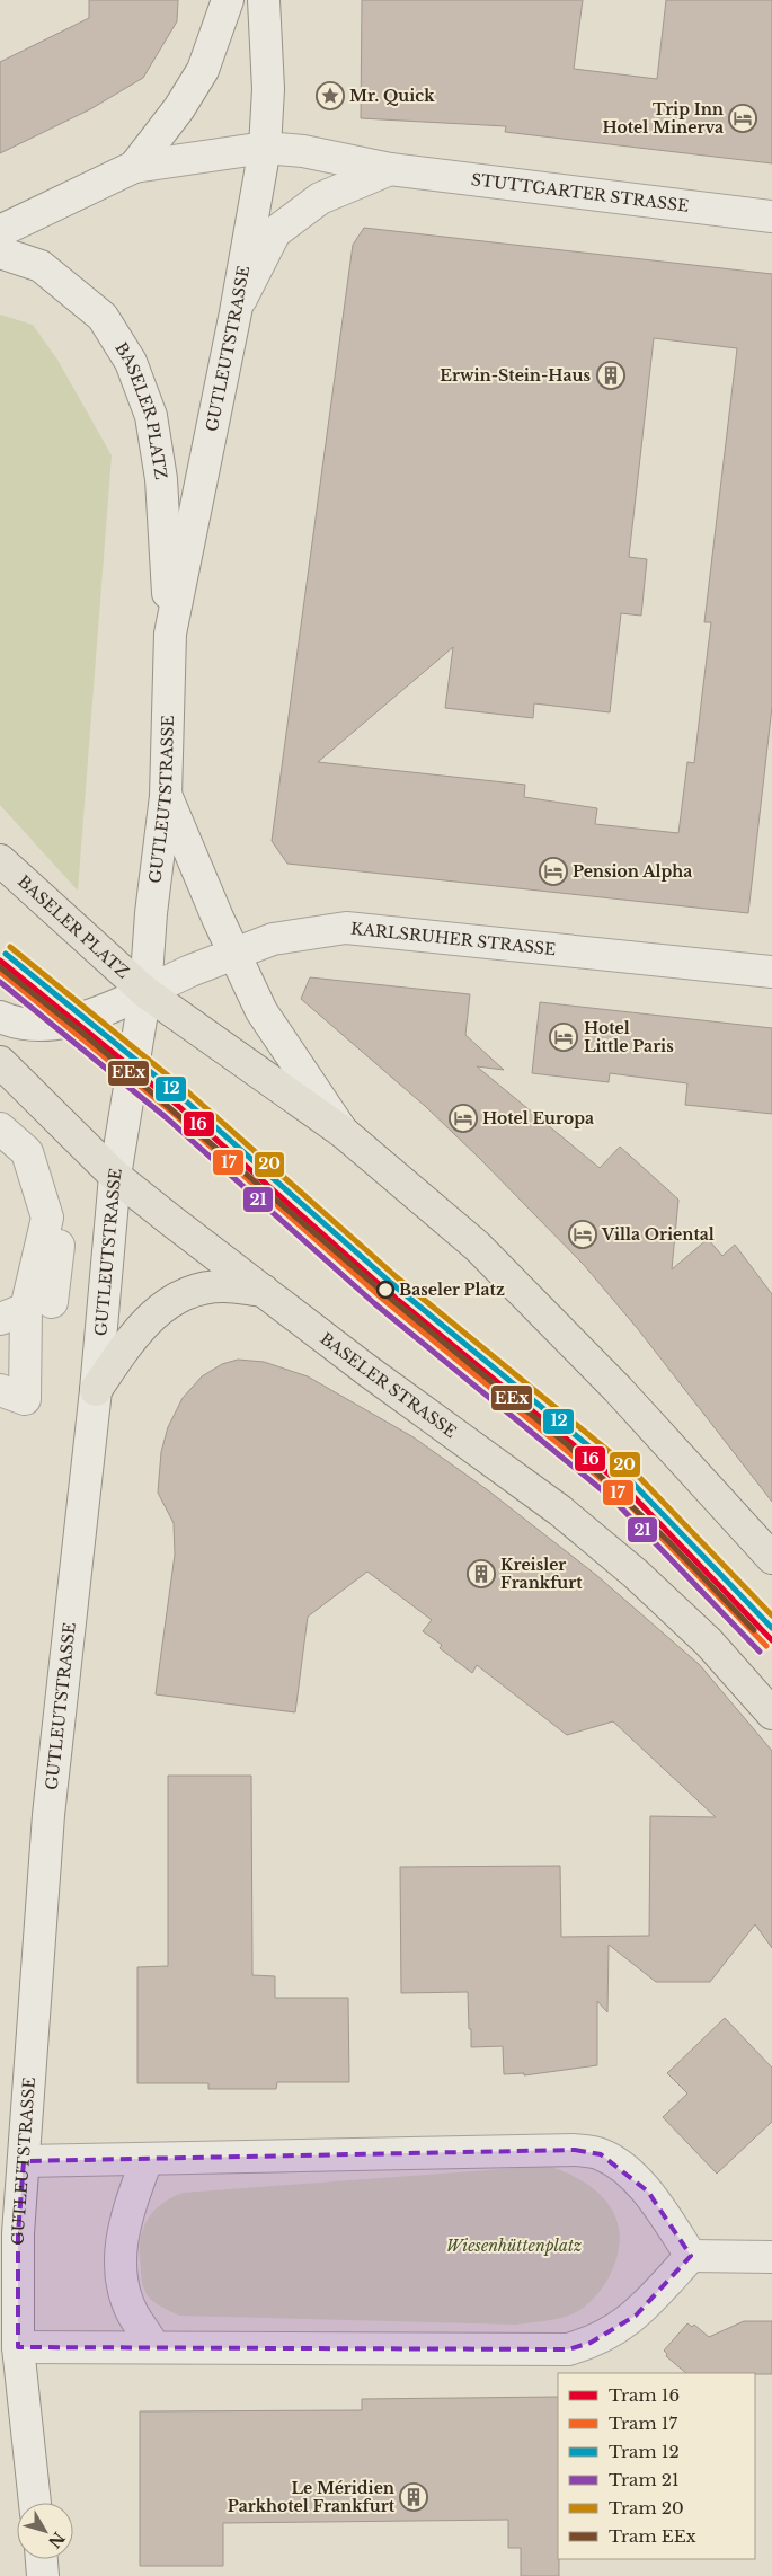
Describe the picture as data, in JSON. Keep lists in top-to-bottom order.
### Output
{
  "streets": {
    "main road": [
      "STUTTGARTER STRASSE",
      "GUTLEUTSTRASSE",
      "BASELER PLATZ",
      "KARLSRUHER STRASSE",
      "BASELER STRASSE"
    ]
  },
  "crossings": [
    ["STUTTGARTER STRASSE", "GUTLEUTSTRASSE"],
    ["GUTLEUTSTRASSE", "BASELER PLATZ"],
    ["GUTLEUTSTRASSE", "KARLSRUHER STRASSE"],
    ["GUTLEUTSTRASSE", "BASELER STRASSE"],
    ["BASELER PLATZ", "KARLSRUHER STRASSE"]
  ],
  "parks": ["Wiesenhüttenplatz"],
  "places": {
    "place": ["Mr. Quick"],
    "hotel": [
      "Trip Inn Hotel Minerva",
      "Pension Alpha",
      "Hotel Little Paris",
      "Hotel Europa",
      "Villa Oriental"
    ],
    "building": ["Erwin-Stein-Haus", "Kreisler Frankfurt", "Le Méridien Parkhotel Frankfurt"],
    "other": ["Baseler Platz"]
  },
  "lines": [
    "tram line 20",
    "tram line 12",
    "tram line 16",
    "tram line EEx",
    "tram line 17",
    "tram line 21"
  ],
  "legend": [
    "Tram 16",
    "Tram 17",
    "Tram 12",
    "Tram 21",
    "Tram 20",
    "Tram EEx"
  ],
  "north": "bottom right"
}
